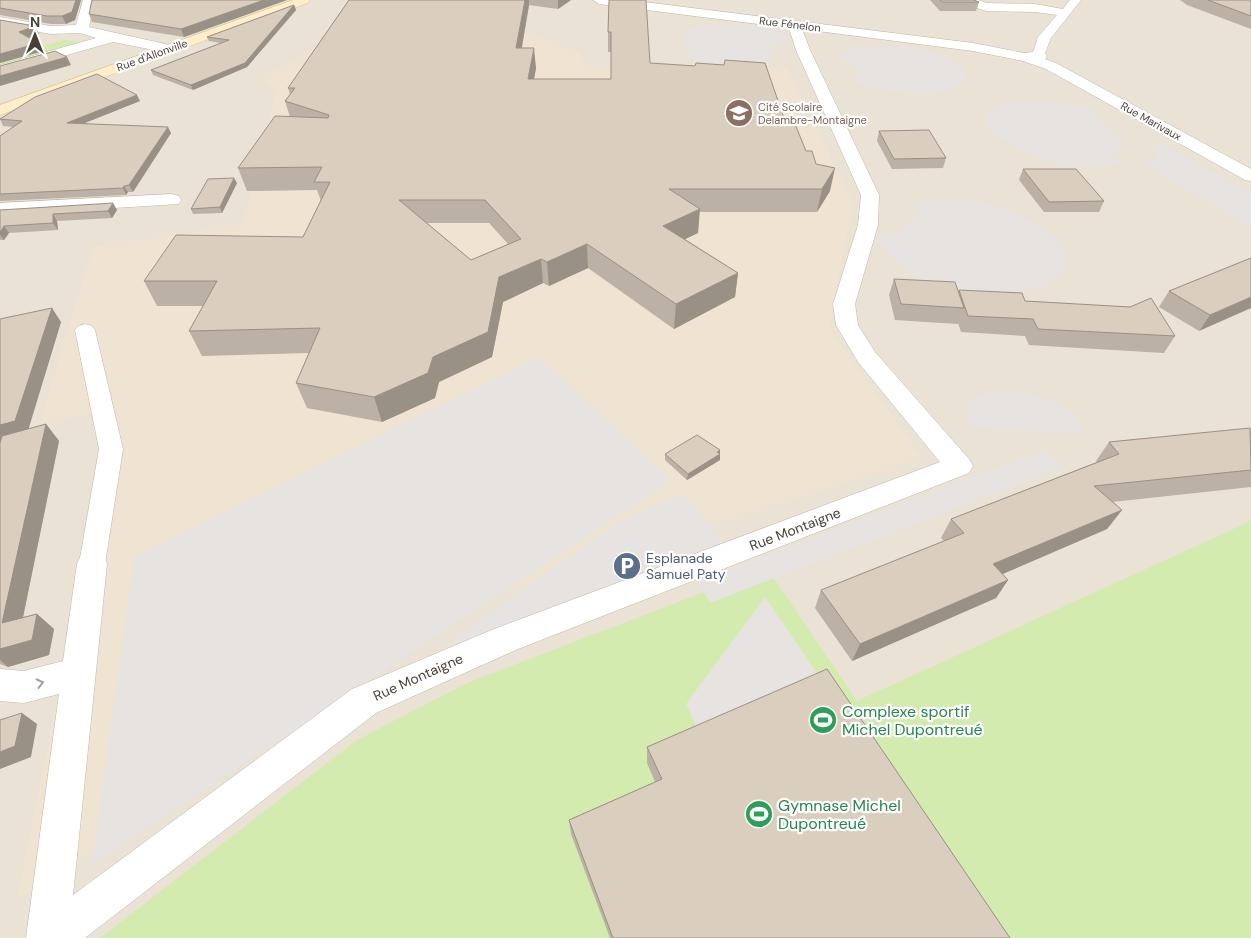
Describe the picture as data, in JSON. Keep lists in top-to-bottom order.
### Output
{
  "streets": {
    "main road": ["Rue d'Allonville"],
    "street": ["Rue Fénelon", "Rue Marivaux", "Rue Montaigne"]
  },
  "crossings": [
    ["Rue Fénelon", "Rue Marivaux"],
    ["Rue Fénelon", "Rue Montaigne"]
  ],
  "places": {
    "school or university": ["Cité Scolaire Delambre-Montaigne"],
    "parking": ["Esplanade Samuel Paty"],
    "sports": ["Complexe sportif Michel Dupontreué", "Gymnase Michel Dupontreué"]
  },
  "north": "top"
}
